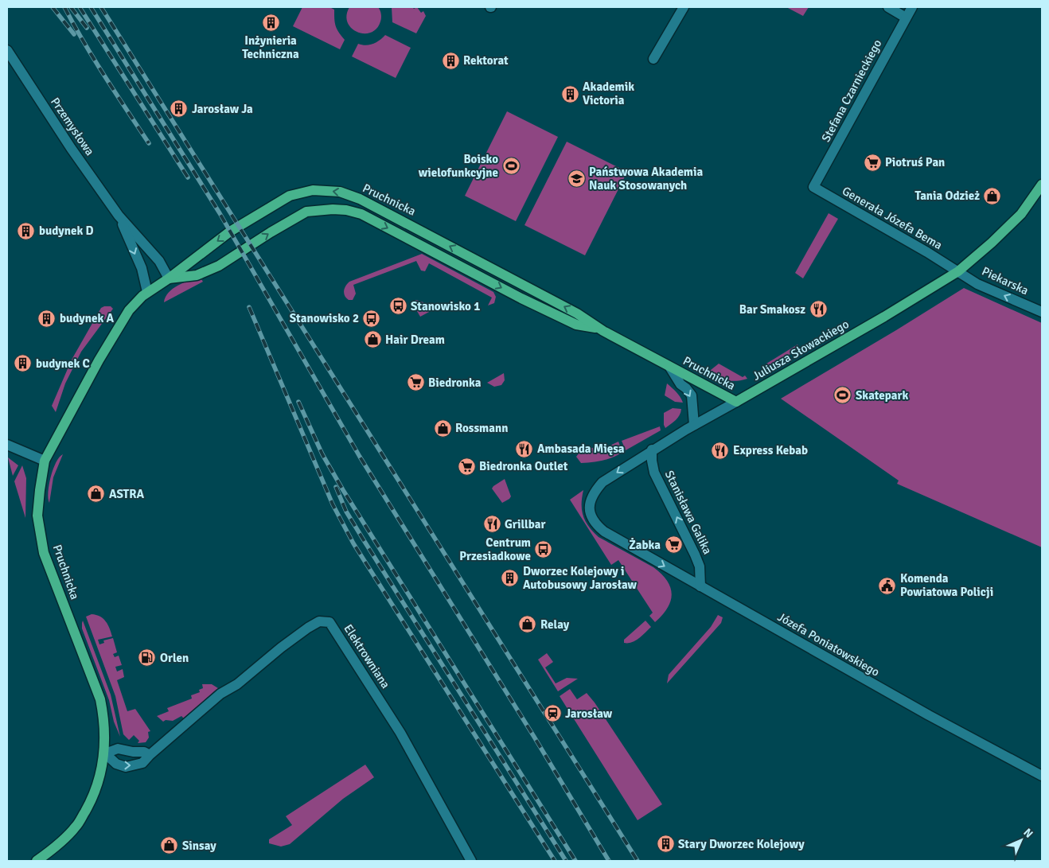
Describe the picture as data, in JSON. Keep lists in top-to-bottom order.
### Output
{
  "streets": {
    "main road": ["Pruchnicka", "Juliusza Słowackiego"],
    "street": [
      "Stefana Czarnieckiego",
      "Przemysłowa",
      "Generała Józefa Bema",
      "Piekarska",
      "Stanisława Galika",
      "Józefa Poniatowskiego",
      "Elektrowniana"
    ]
  },
  "crossings": [
    ["Stefana Czarnieckiego", "Generała Józefa Bema"],
    ["Pruchnicka", "Juliusza Słowackiego"],
    ["Pruchnicka", "Elektrowniana"],
    ["Generała Józefa Bema", "Piekarska"],
    ["Generała Józefa Bema", "Juliusza Słowackiego"],
    ["Piekarska", "Juliusza Słowackiego"],
    ["Juliusza Słowackiego", "Stanisława Galika"],
    ["Juliusza Słowackiego", "Józefa Poniatowskiego"],
    ["Stanisława Galika", "Józefa Poniatowskiego"]
  ],
  "one_way": ["Piekarska", "Stanisława Galika"],
  "places": {
    "building": [
      "Inżynieria Techniczna",
      "Rektorat",
      "Akademik Victoria",
      "Jarosław Ja",
      "budynek D",
      "budynek A",
      "budynek C",
      "Dworzec Kolejowy i Autobusowy Jarosław",
      "Stary Dworzec Kolejowy"
    ],
    "supermarket": [
      "Piotruś Pan",
      "Biedronka",
      "Biedronka Outlet",
      "Żabka"
    ],
    "sports": ["Boisko wielofunkcyjne", "Skatepark"],
    "school or university": ["Państwowa Akademia Nauk Stosowanych"],
    "shop": [
      "Tania Odzież",
      "Hair Dream",
      "Rossmann",
      "ASTRA",
      "Relay",
      "Sinsay"
    ],
    "bus stop": ["Stanowisko 1", "Stanowisko 2", "Centrum Przesiadkowe"],
    "restaurant": [
      "Bar Smakosz",
      "Ambasada Mięsa",
      "Express Kebab",
      "Grillbar"
    ],
    "public building": ["Komenda Powiatowa Policji"],
    "fuel station": ["Orlen"],
    "station": ["Jarosław"]
  },
  "north": "top right"
}
